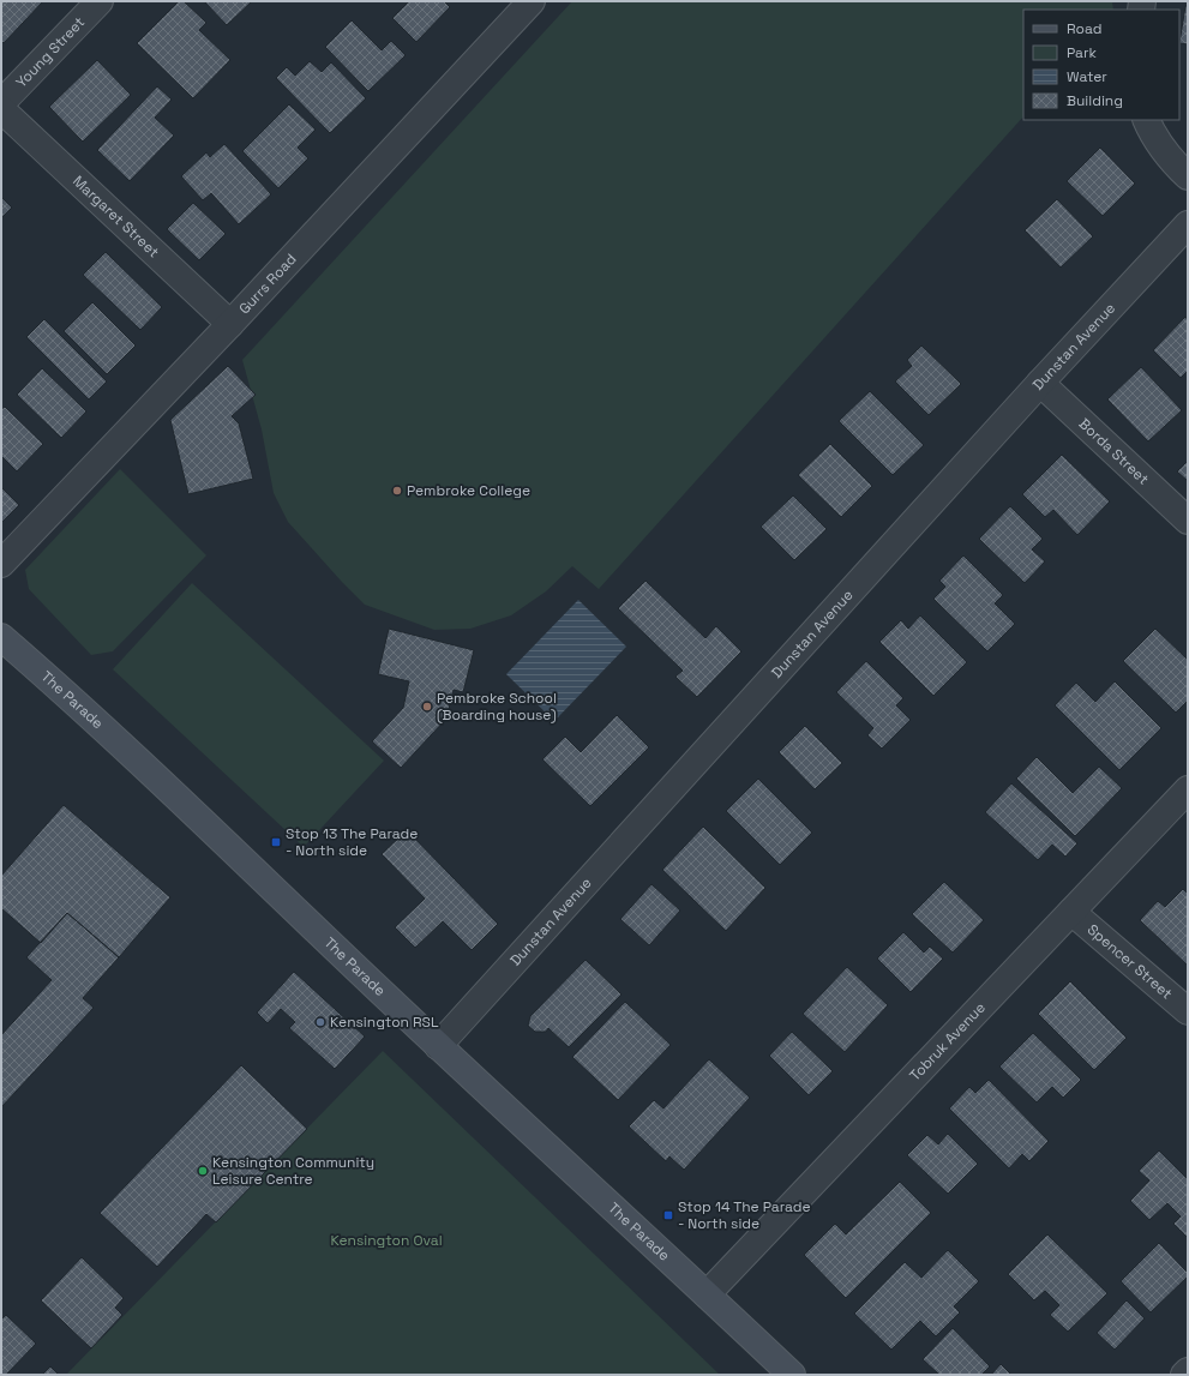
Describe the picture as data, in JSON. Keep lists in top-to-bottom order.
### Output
{
  "streets": {
    "main road": ["The Parade"],
    "street": [
      "Young Street",
      "Margaret Street",
      "Gurrs Road",
      "Dunstan Avenue",
      "Borda Street",
      "Spencer Street",
      "Tobruk Avenue"
    ]
  },
  "crossings": [
    ["Margaret Street", "Gurrs Road"],
    ["Dunstan Avenue", "Borda Street"],
    ["Dunstan Avenue", "The Parade"],
    ["The Parade", "Tobruk Avenue"],
    ["Spencer Street", "Tobruk Avenue"]
  ],
  "parks": ["Kensington Oval"],
  "places": {
    "other": [
      "Pembroke College",
      "Pembroke School (Boarding house)",
      "Kensington RSL",
      "Kensington Community Leisure Centre"
    ],
    "transit": ["Stop 13 The Parade - North side", "Stop 14 The Parade - North side"]
  },
  "legend": [
    "Road",
    "Park",
    "Water",
    "Building"
  ]
}
